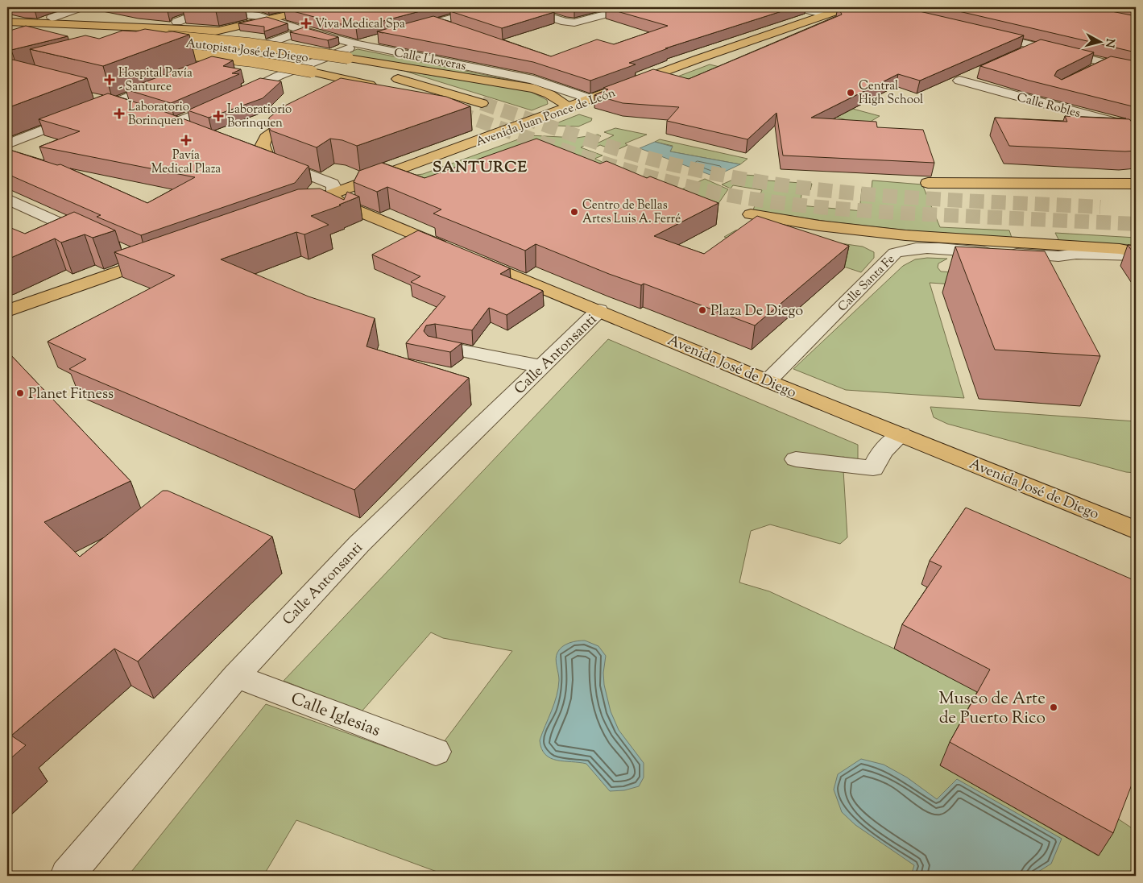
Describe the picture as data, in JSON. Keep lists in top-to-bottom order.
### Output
{
  "streets": {
    "main road": ["Autopista José de Diego", "Avenida Juan Ponce de León", "Avenida José de Diego"],
    "street": [
      "Calle Lloveras",
      "Calle Robles",
      "Calle Santa Fe",
      "Calle Antonsanti",
      "Calle Iglesias"
    ]
  },
  "crossings": [
    ["Calle Lloveras", "Avenida Juan Ponce de León"],
    ["Avenida Juan Ponce de León", "Avenida José de Diego"],
    ["Calle Santa Fe", "Avenida José de Diego"],
    ["Calle Antonsanti", "Avenida José de Diego"],
    ["Calle Antonsanti", "Calle Iglesias"]
  ],
  "districts": ["SANTURCE"],
  "places": {
    "health": [
      "Viva Medical Spa",
      "Hospital Pavía - Santurce",
      "Laboratorio Borinquen",
      "Laboratiorio Borinquen",
      "Pavía Medical Plaza"
    ],
    "other": [
      "Central High School",
      "Centro de Bellas Artes Luis A. Ferré",
      "Plaza De Diego",
      "Planet Fitness",
      "Museo de Arte de Puerto Rico"
    ]
  },
  "north": "right"
}
